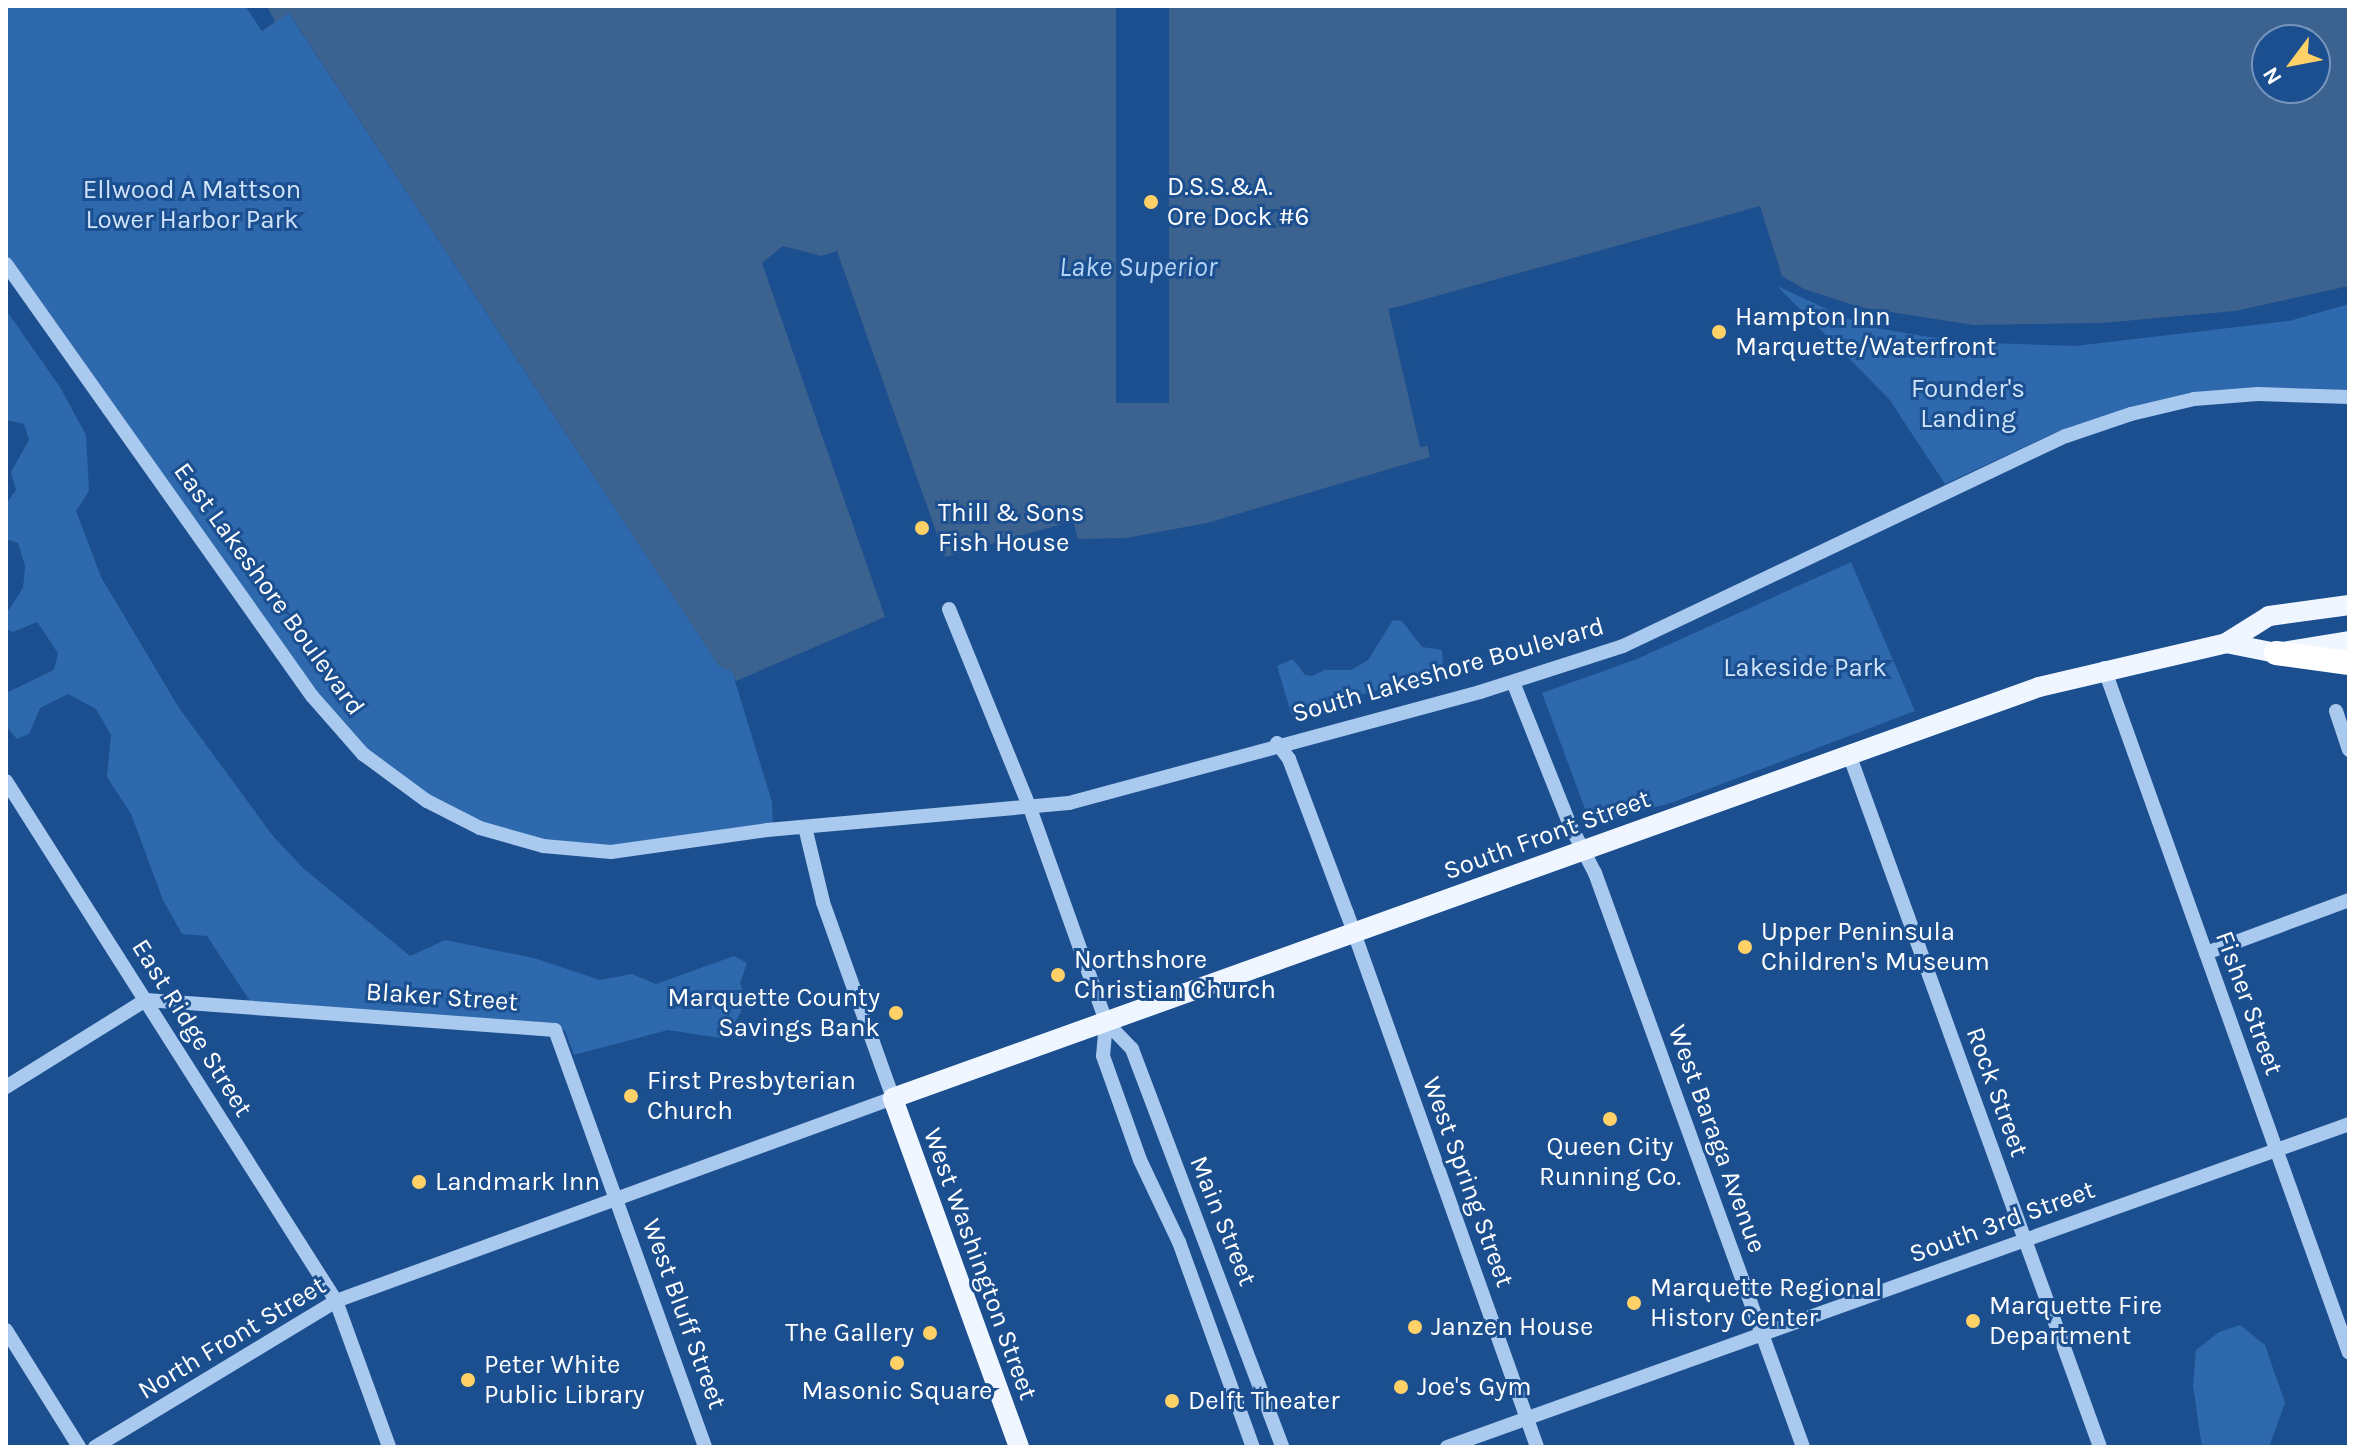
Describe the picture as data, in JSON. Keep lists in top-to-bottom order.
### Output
{
  "streets": {
    "main road": ["South Front Street", "West Washington Street"],
    "street": [
      "East Lakeshore Boulevard",
      "South Lakeshore Boulevard",
      "Blaker Street",
      "Fisher Street",
      "East Ridge Street",
      "Rock Street",
      "West Baraga Avenue",
      "West Spring Street",
      "Main Street",
      "South 3rd Street",
      "West Bluff Street",
      "North Front Street"
    ]
  },
  "crossings": [
    ["East Lakeshore Boulevard", "South Lakeshore Boulevard"],
    ["South Lakeshore Boulevard", "West Baraga Avenue"],
    ["South Lakeshore Boulevard", "West Spring Street"],
    ["South Lakeshore Boulevard", "Main Street"],
    ["South Front Street", "Fisher Street"],
    ["South Front Street", "Rock Street"],
    ["South Front Street", "West Baraga Avenue"],
    ["South Front Street", "West Spring Street"],
    ["South Front Street", "Main Street"],
    ["South Front Street", "West Washington Street"],
    ["South Front Street", "North Front Street"],
    ["Blaker Street", "East Ridge Street"],
    ["Blaker Street", "West Bluff Street"],
    ["Blaker Street", "North Front Street"],
    ["Fisher Street", "South 3rd Street"],
    ["East Ridge Street", "North Front Street"],
    ["Rock Street", "South 3rd Street"],
    ["West Baraga Avenue", "South 3rd Street"],
    ["West Spring Street", "South 3rd Street"],
    ["West Washington Street", "North Front Street"],
    ["West Bluff Street", "North Front Street"]
  ],
  "water": ["Lake Superior"],
  "parks": ["Ellwood A Mattson Lower Harbor Park", "Founder's Landing", "Lakeside Park"],
  "places": [
    "D.S.S.&A. Ore Dock #6",
    "Hampton Inn Marquette/Waterfront",
    "Thill & Sons Fish House",
    "Upper Peninsula Children's Museum",
    "Northshore Christian Church",
    "Marquette County Savings Bank",
    "First Presbyterian Church",
    "Queen City Running Co.",
    "Landmark Inn",
    "Marquette Regional History Center",
    "Marquette Fire Department",
    "Janzen House",
    "The Gallery",
    "Masonic Square",
    "Peter White Public Library",
    "Joe's Gym",
    "Delft Theater"
  ],
  "north": "bottom left"
}
